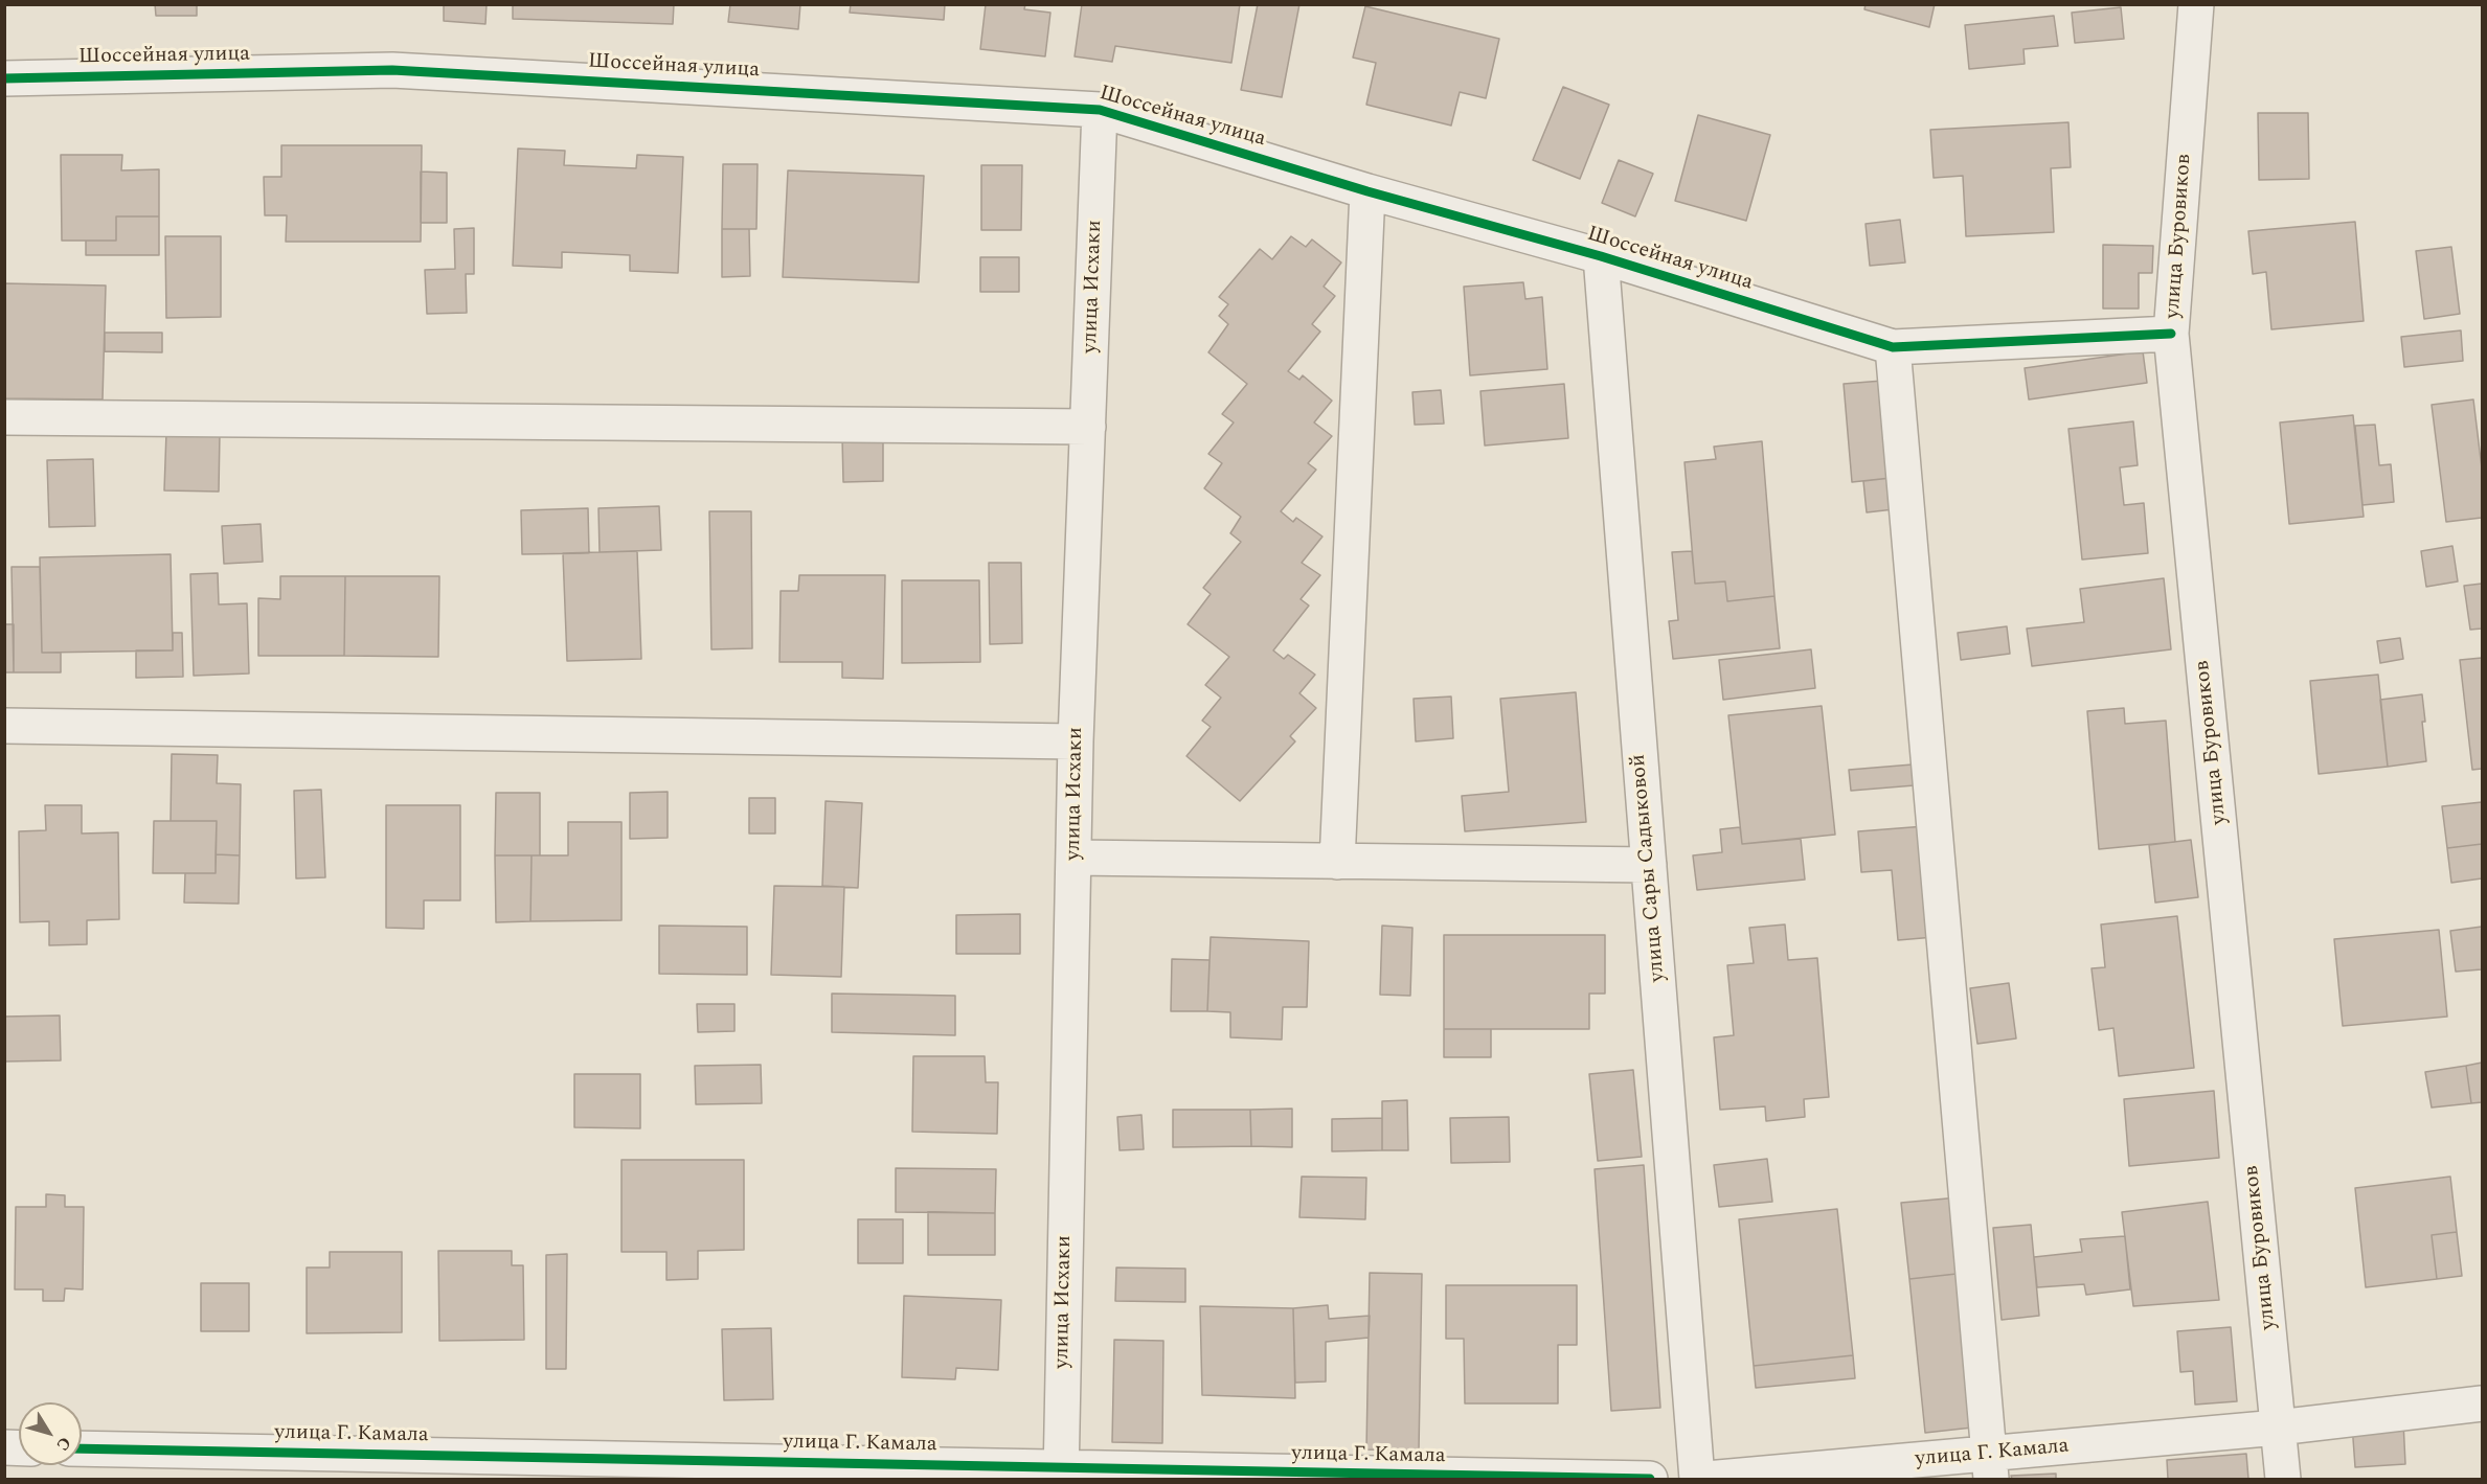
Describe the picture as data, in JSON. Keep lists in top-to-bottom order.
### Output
{
  "streets": {
    "street": [
      "Шоссейная улица",
      "улица Буровиков",
      "улица Исхаки",
      "улица Сары Садыковой",
      "улица Г. Камала"
    ]
  },
  "crossings": [
    ["Шоссейная улица", "улица Буровиков"],
    ["Шоссейная улица", "улица Исхаки"],
    ["Шоссейная улица", "улица Сары Садыковой"],
    ["улица Буровиков", "улица Г. Камала"],
    ["улица Исхаки", "улица Г. Камала"]
  ],
  "north": "bottom right"
}
